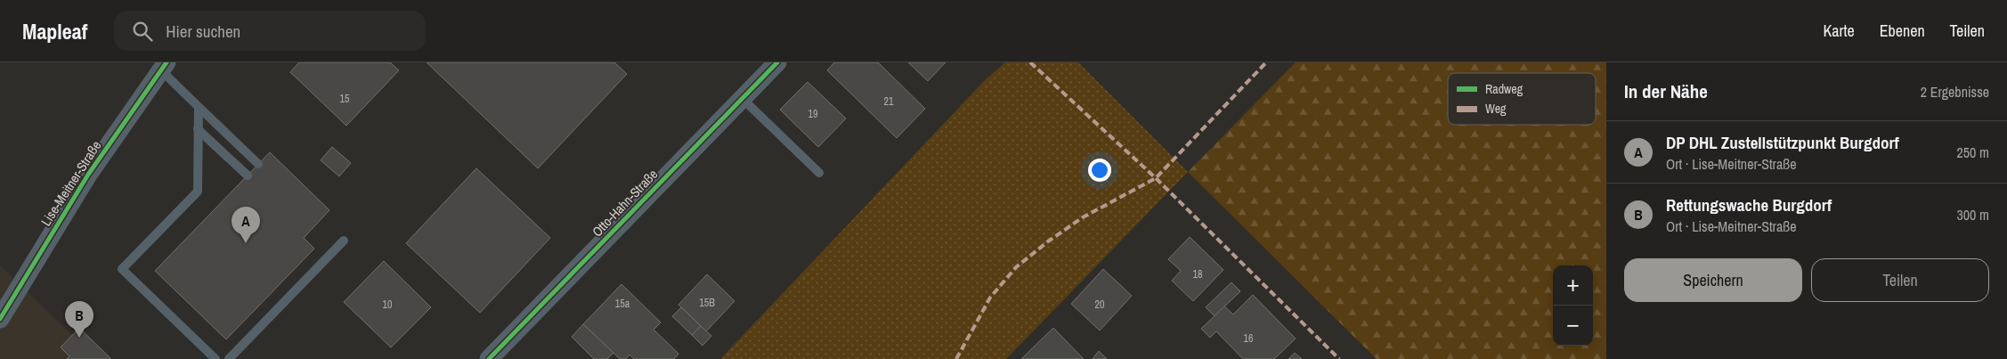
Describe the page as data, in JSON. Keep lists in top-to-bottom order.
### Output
{
  "streets": {
    "street": ["Lise-Meitner-Straße", "Otto-Hahn-Straße"]
  },
  "house_numbers": [
    "15",
    "21",
    "19",
    "18",
    "15B",
    "15a",
    "10",
    "20",
    "16"
  ],
  "legend": ["Radweg", "Weg"],
  "page": {
    "header": "Mapleaf",
    "search": "Hier suchen",
    "nav": ["Karte", "Ebenen", "Teilen"],
    "heading": ["In der Nähe", "2 Ergebnisse"],
    "list": [
      {
        "mark": "A",
        "name": "DP DHL Zustellstützpunkt Burgdorf",
        "note": "Ort · Lise-Meitner-Straße",
        "value": "250 m"
      },
      {
        "mark": "B",
        "name": "Rettungswache Burgdorf",
        "note": "Ort · Lise-Meitner-Straße",
        "value": "300 m"
      }
    ],
    "pins": ["A", "B"],
    "buttons": ["Speichern", "Teilen"],
    "map_buttons": ["+", "−"]
  }
}
